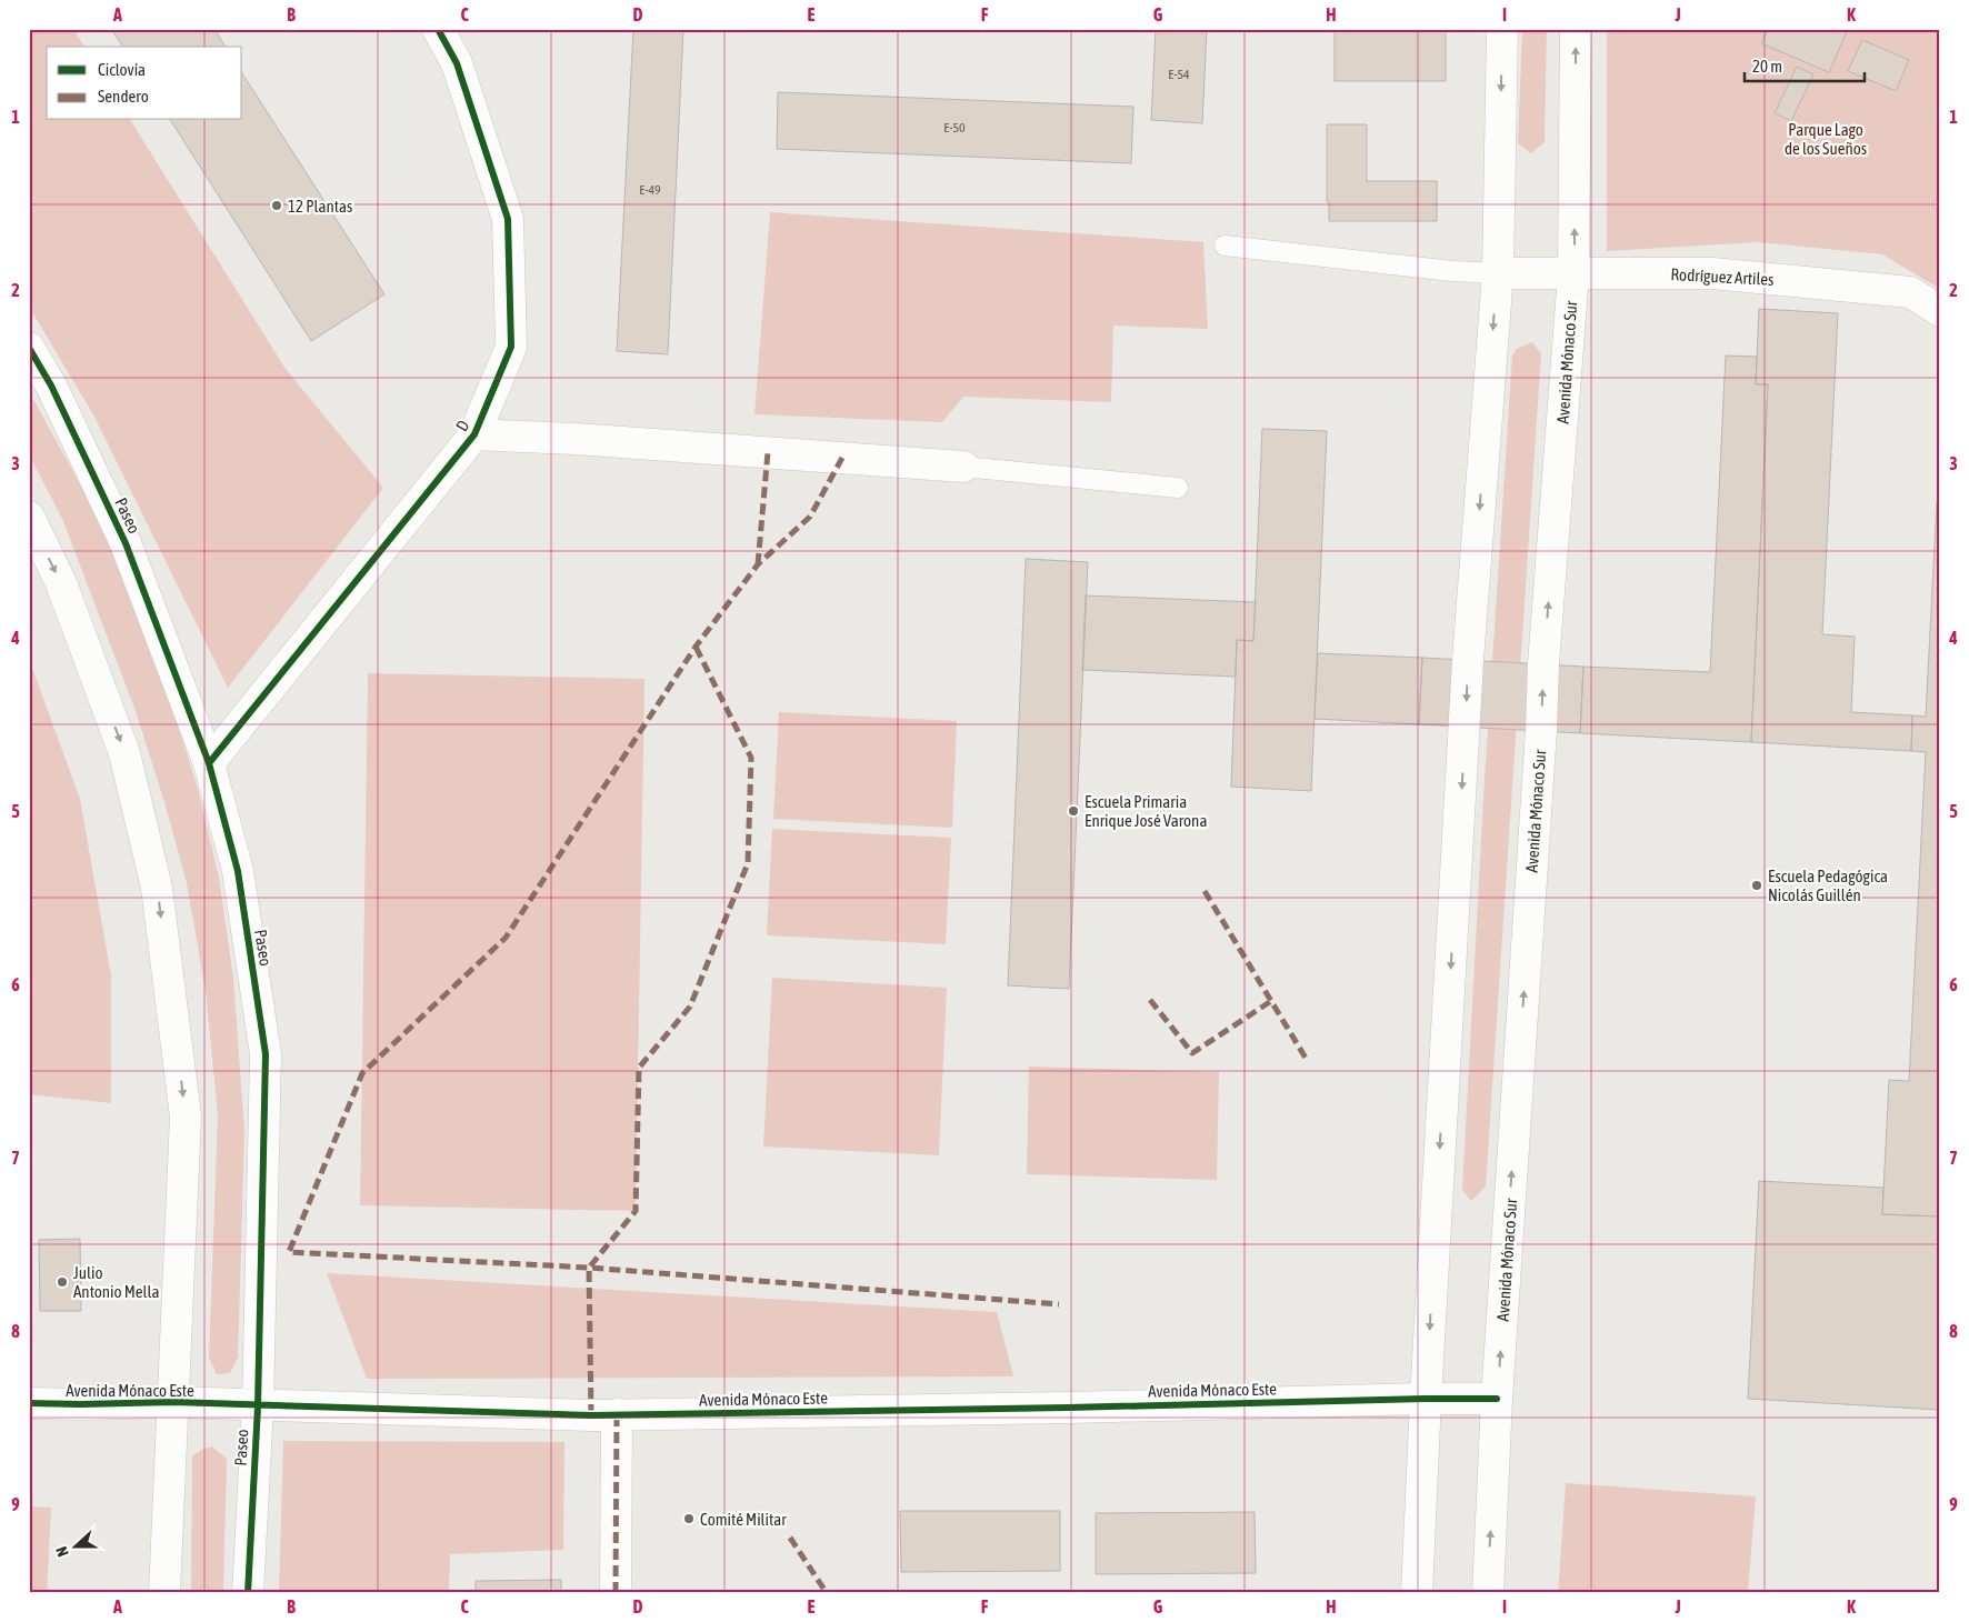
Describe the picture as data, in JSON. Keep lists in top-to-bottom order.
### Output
{
  "streets": {
    "street": [
      "Rodríguez Artiles",
      "Avenida Mónaco Sur",
      "D",
      "Paseo",
      "Avenida Mónaco Este"
    ]
  },
  "crossings": [
    ["Rodríguez Artiles", "Avenida Mónaco Sur"],
    ["Avenida Mónaco Sur", "Avenida Mónaco Este"],
    ["D", "Paseo"],
    ["Paseo", "Avenida Mónaco Este"]
  ],
  "parks": ["Parque Lago de los Sueños"],
  "places": [
    "12 Plantas",
    "Escuela Primaria Enrique José Varona",
    "Escuela Pedagógica Nicolás Guillén",
    "Julio Antonio Mella",
    "Comité Militar"
  ],
  "house_numbers": ["E-54", "E-50", "E-49"],
  "legend": ["Ciclovía", "Sendero"],
  "scale_bar": "20 m",
  "north": "left",
  "grid": {
    "columns": [
      "A",
      "B",
      "C",
      "D",
      "E",
      "F",
      "G",
      "H",
      "I",
      "J",
      "K"
    ],
    "rows": [
      "1",
      "2",
      "3",
      "4",
      "5",
      "6",
      "7",
      "8",
      "9"
    ]
  }
}
